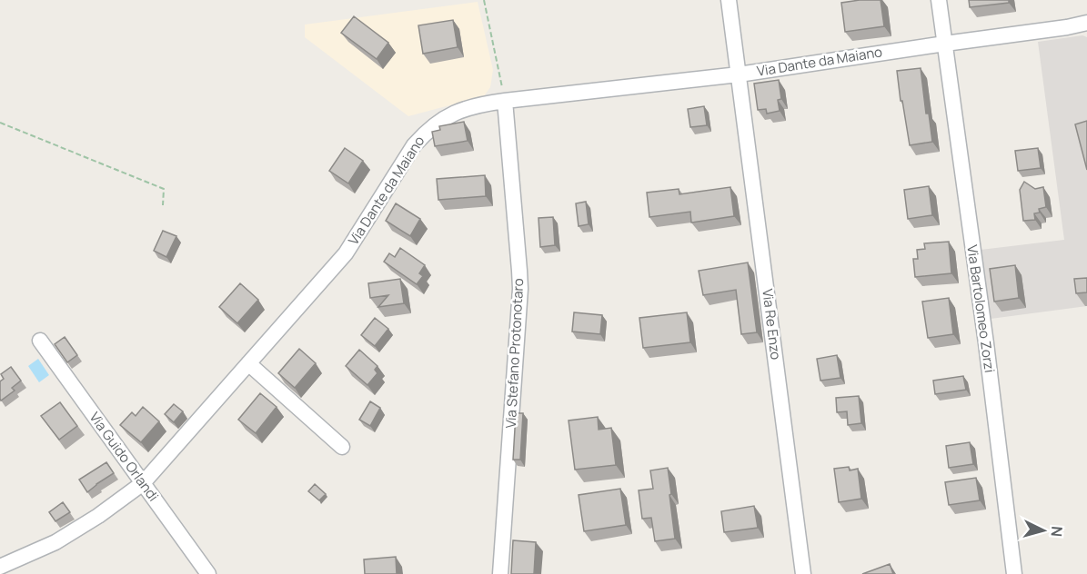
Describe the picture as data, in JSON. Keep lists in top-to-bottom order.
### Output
{
  "streets": {
    "street": [
      "Via Dante da Maiano",
      "Via Bartolomeo Zorzi",
      "Via Re Enzo",
      "Via Stefano Protonotaro",
      "Via Guido Orlandi"
    ]
  },
  "crossings": [
    ["Via Dante da Maiano", "Via Bartolomeo Zorzi"],
    ["Via Dante da Maiano", "Via Re Enzo"],
    ["Via Dante da Maiano", "Via Stefano Protonotaro"],
    ["Via Dante da Maiano", "Via Guido Orlandi"]
  ],
  "north": "right"
}
